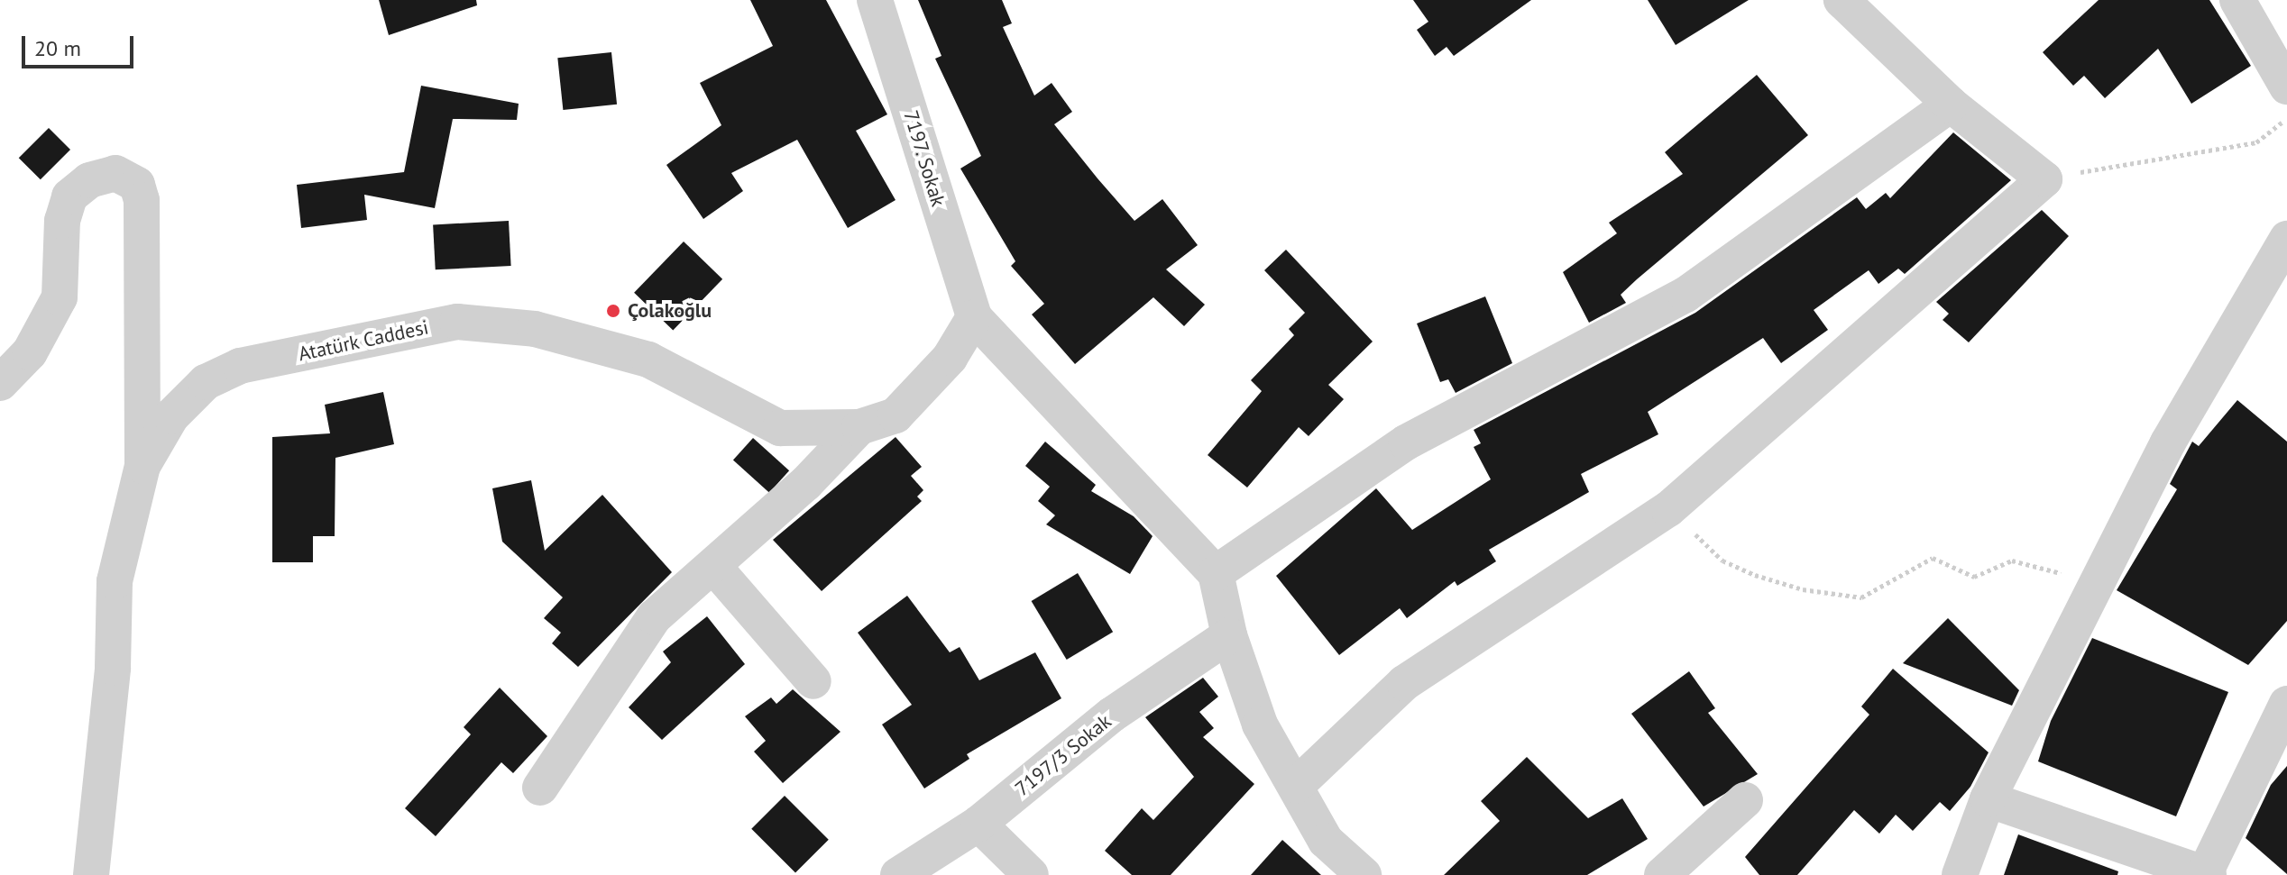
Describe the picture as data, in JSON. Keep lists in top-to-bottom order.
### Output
{
  "streets": {
    "street": ["7197. Sokak", "Atatürk Caddesi", "7197/3 Sokak"]
  },
  "crossings": [
    ["7197. Sokak", "Atatürk Caddesi"]
  ],
  "places": ["Çolakoğlu"],
  "scale_bar": "20 m"
}
